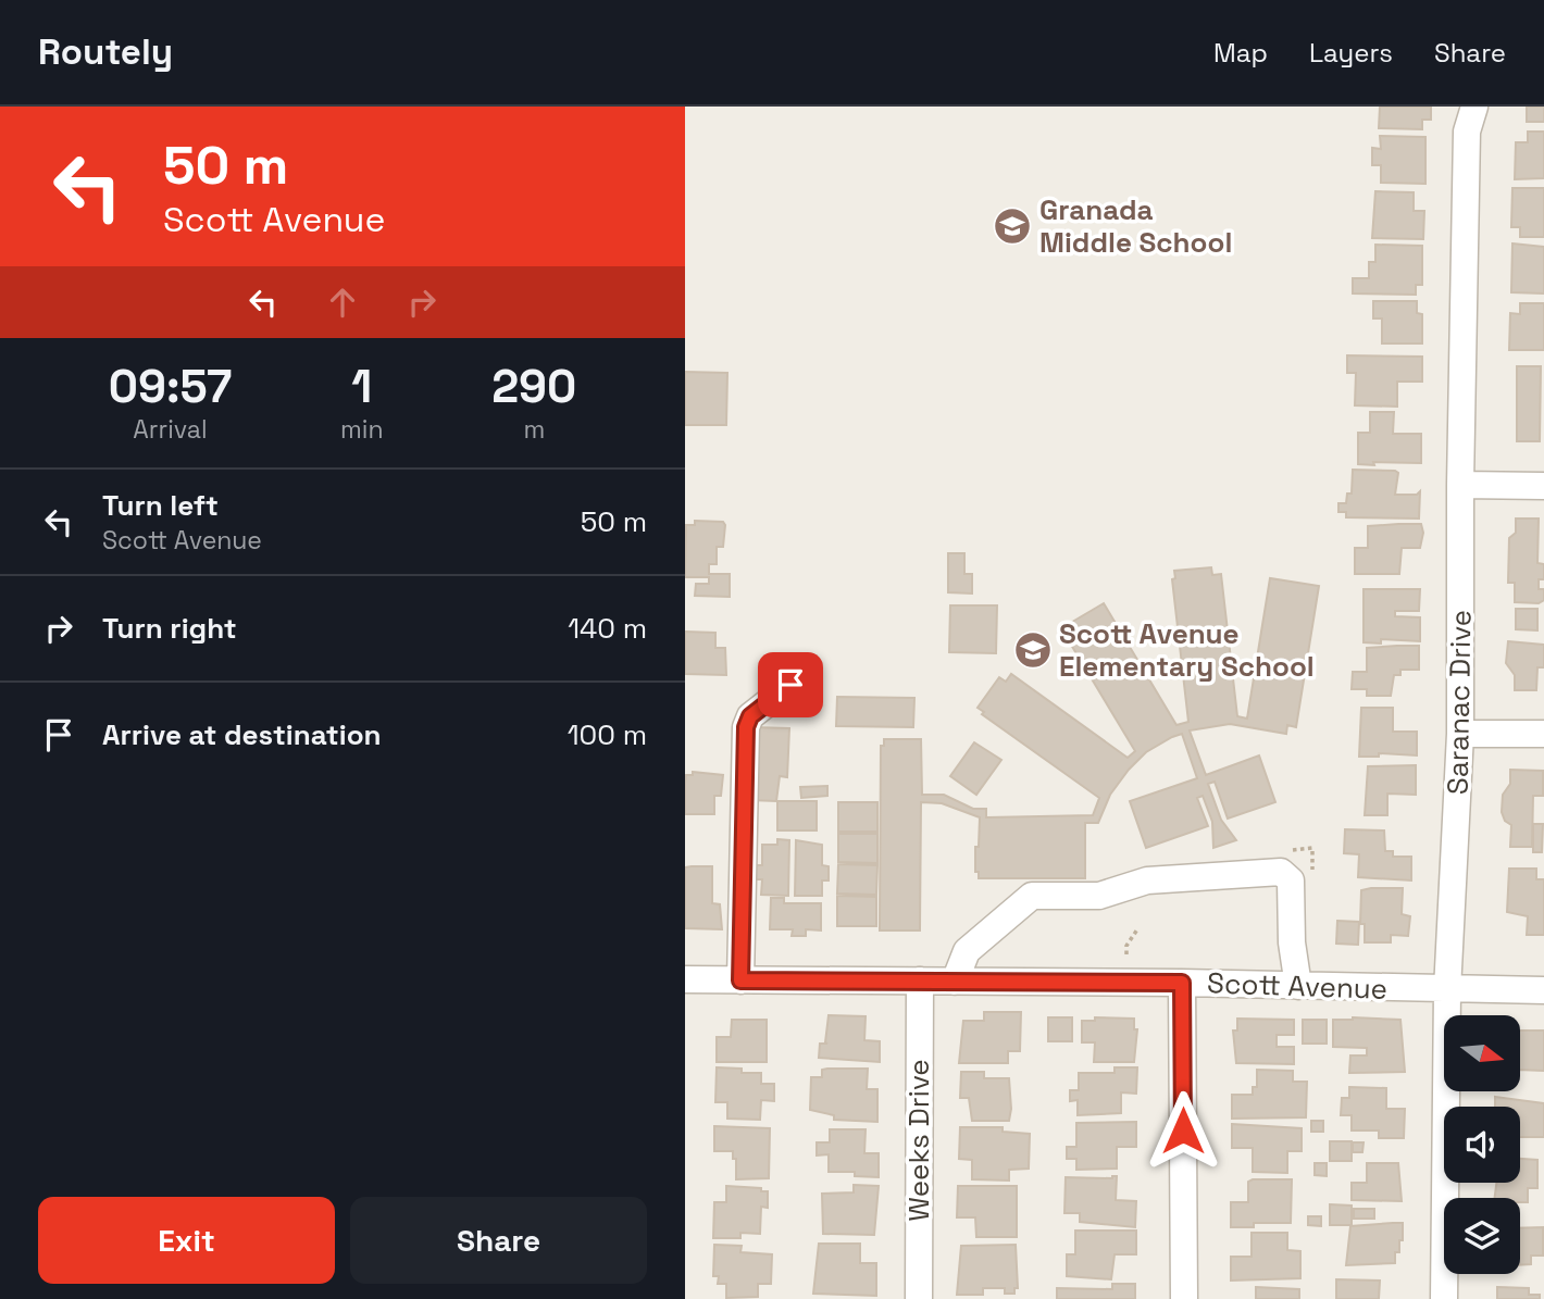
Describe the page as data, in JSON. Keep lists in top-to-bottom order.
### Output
{
  "streets": {
    "street": ["Saranac Drive", "Scott Avenue", "Weeks Drive"]
  },
  "crossings": [
    ["Saranac Drive", "Scott Avenue"],
    ["Scott Avenue", "Weeks Drive"]
  ],
  "places": {
    "school or university": ["Granada Middle School", "Scott Avenue Elementary School"]
  },
  "north": "right",
  "page": {
    "header": "Routely",
    "nav": ["Map", "Layers", "Share"],
    "turn": ["50 m", "Scott Avenue"],
    "eta": [
      "09:57",
      "Arrival",
      "1",
      "min",
      "290",
      "m"
    ],
    "list": [
      {
        "name": "Turn left",
        "note": "Scott Avenue",
        "value": "50 m"
      },
      {
        "name": "Turn right",
        "value": "140 m"
      },
      {
        "name": "Arrive at destination",
        "value": "100 m"
      }
    ],
    "buttons": ["Exit", "Share"]
  }
}
